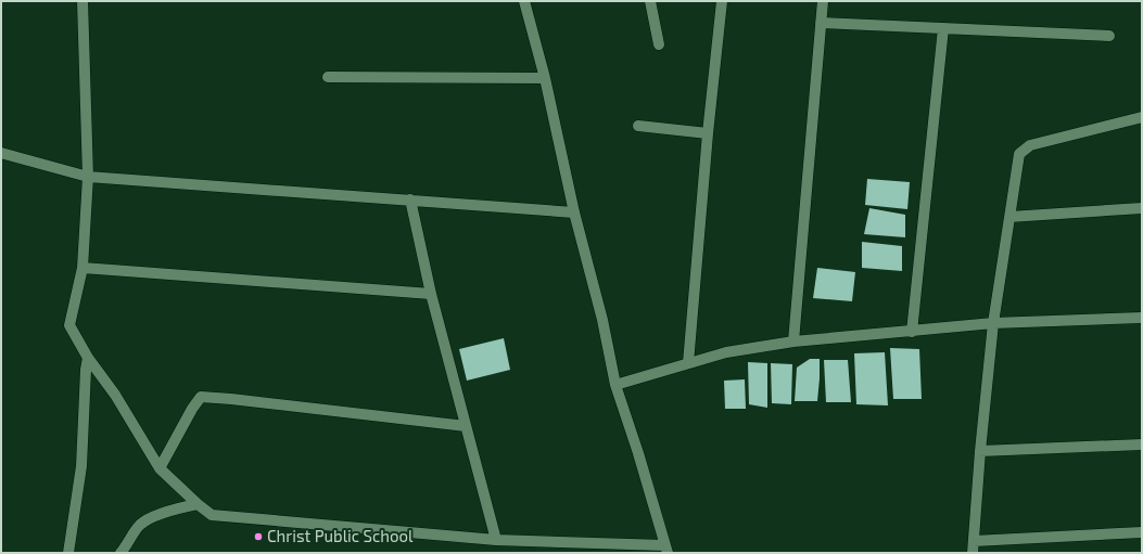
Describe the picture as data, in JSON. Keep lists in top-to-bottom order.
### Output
{
  "places": ["Christ Public School"]
}
